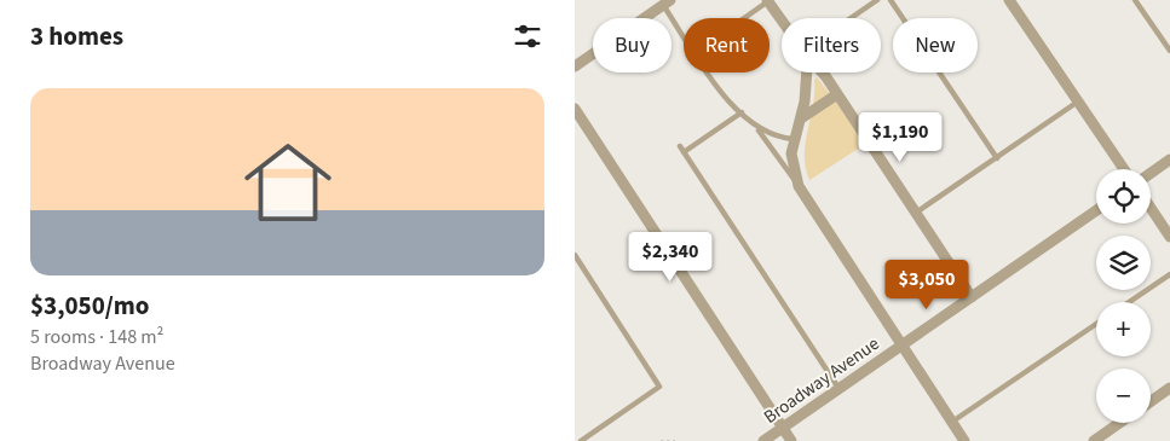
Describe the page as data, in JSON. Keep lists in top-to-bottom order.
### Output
{
  "streets": {
    "street": ["Broadway Avenue"]
  },
  "page": {
    "heading": "3 homes",
    "chip": [
      "Buy",
      "Rent",
      "Filters",
      "New"
    ],
    "list": [
      {
        "name": "$3,050/mo",
        "note": "5 rooms · 148 m² · Broadway Avenue"
      }
    ],
    "price": ["$1,190", "$2,340", "$3,050"],
    "map_buttons": ["+", "−"]
  }
}
